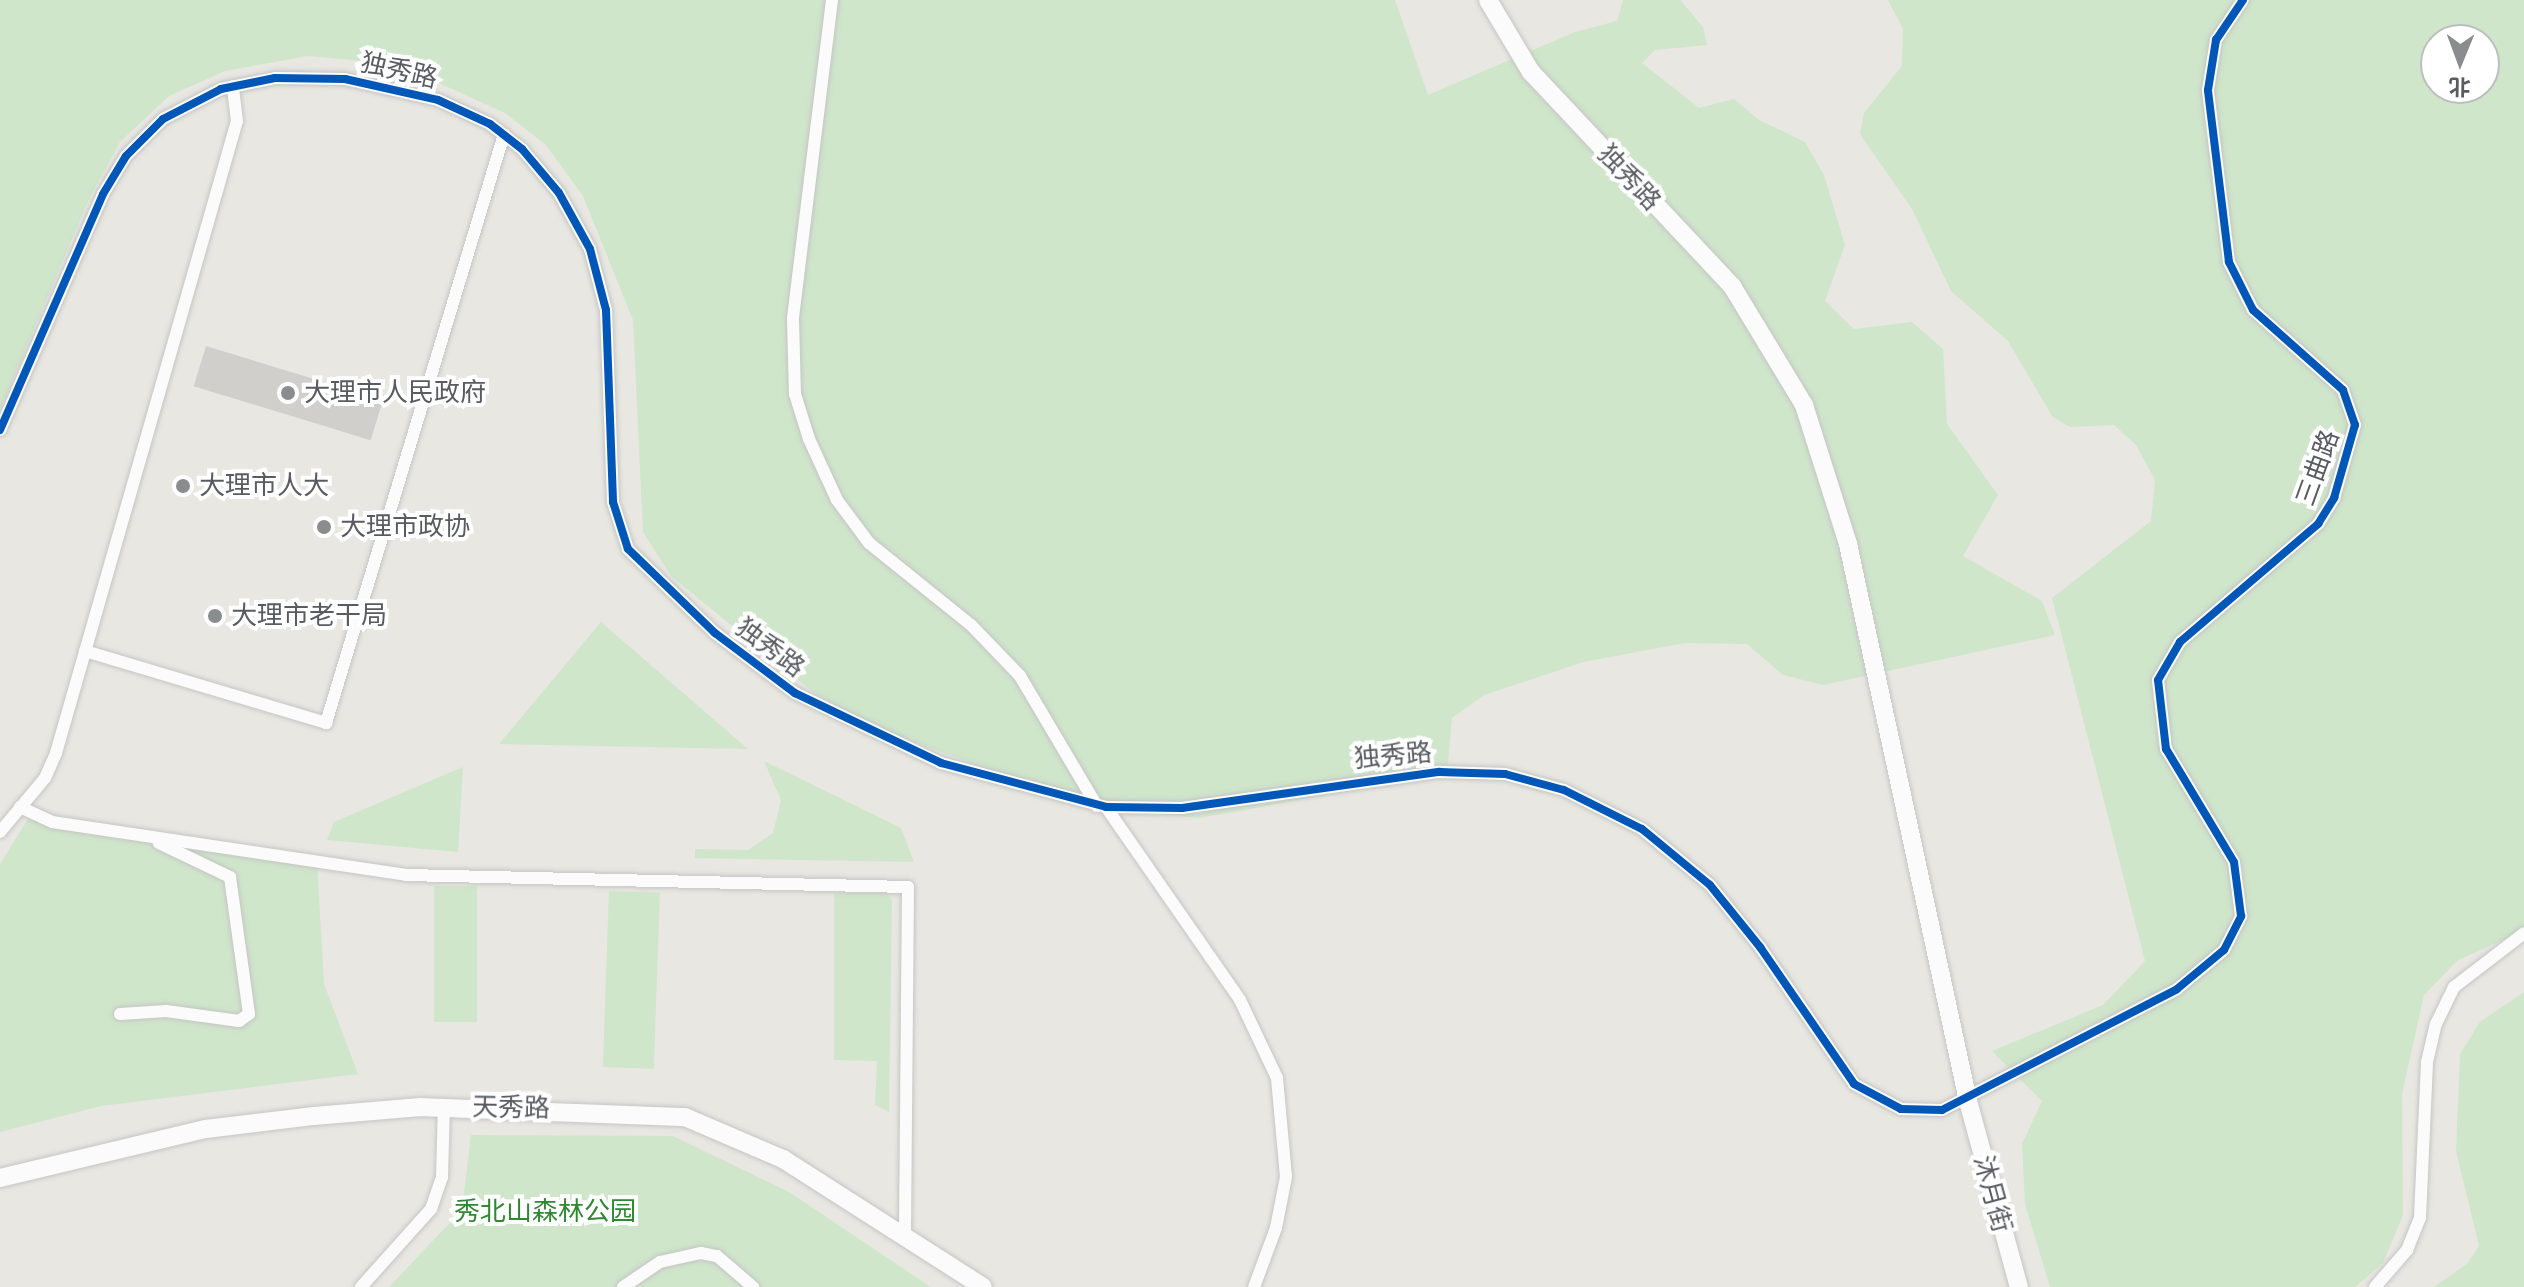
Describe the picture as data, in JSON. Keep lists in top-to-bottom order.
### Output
{
  "streets": {
    "main road": ["独秀路", "天秀路", "沐月街"],
    "street": ["三曲路"]
  },
  "crossings": [
    ["独秀路", "三曲路"],
    ["独秀路", "沐月街"],
    ["三曲路", "沐月街"]
  ],
  "parks": ["秀北山森林公园"],
  "places": [
    "大理市人民政府",
    "大理市人大",
    "大理市政协",
    "大理市老干局"
  ],
  "north": "bottom"
}
